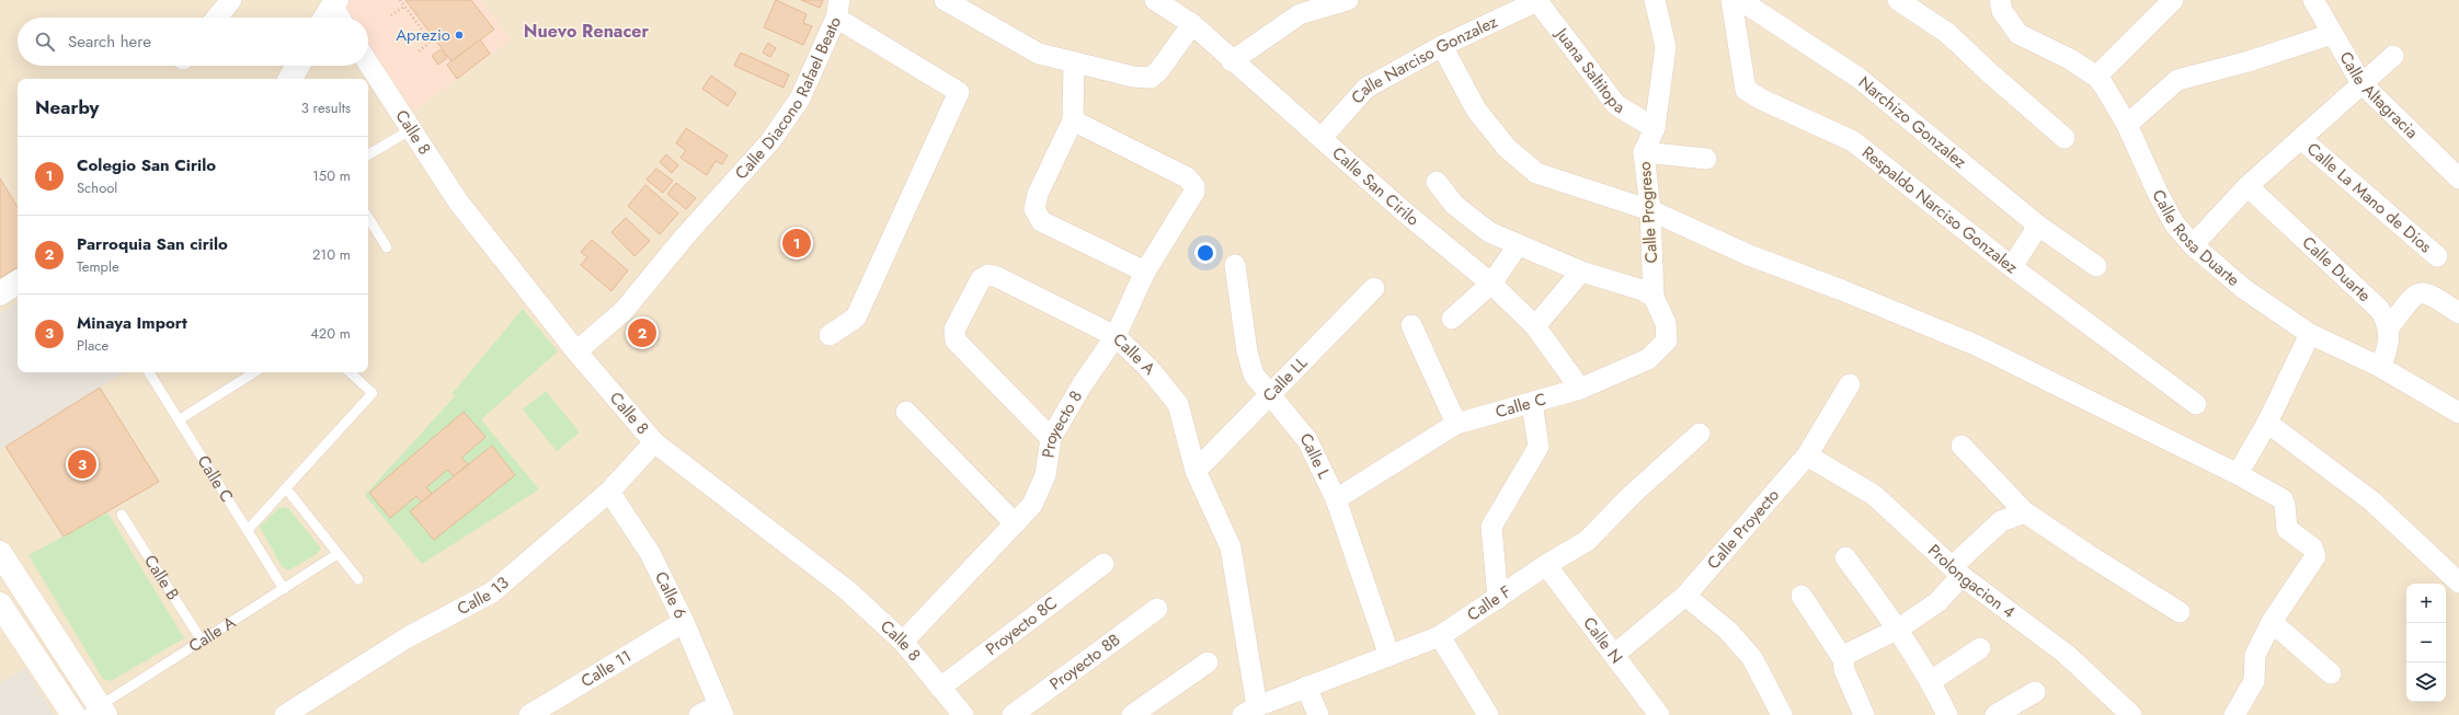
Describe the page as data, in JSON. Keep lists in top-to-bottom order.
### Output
{
  "streets": {
    "street": [
      "Calle Narciso Gonzalez",
      "Juana Saltitopa",
      "Calle Altagracia",
      "Calle Diacono Rafael Beato",
      "Narchizo Gonzalez",
      "Calle 8",
      "Calle San Cirilo",
      "Calle La Mano de Dios",
      "Respaldo Narciso Gonzalez",
      "Calle Progreso",
      "Calle Rosa Duarte",
      "Calle Duarte",
      "Calle A",
      "Calle LL",
      "Calle C",
      "Proyecto 8",
      "Calle L",
      "Calle Proyecto",
      "Prolongacion 4",
      "Calle 13",
      "Calle 6",
      "Calle F",
      "Proyecto 8C",
      "Calle N",
      "Proyecto 8B",
      "Calle 11"
    ],
    "lane": ["Calle B"]
  },
  "crossings": [
    ["Calle Narciso Gonzalez", "Juana Saltitopa"],
    ["Calle Narciso Gonzalez", "Calle San Cirilo"],
    ["Juana Saltitopa", "Calle Progreso"],
    ["Calle Diacono Rafael Beato", "Calle 8"],
    ["Calle 8", "Proyecto 8"],
    ["Calle 8", "Calle 13"],
    ["Calle 8", "Proyecto 8C"],
    ["Calle San Cirilo", "Calle Progreso"],
    ["Calle San Cirilo", "Calle C"],
    ["Calle Progreso", "Calle C"],
    ["Calle A", "Calle LL"],
    ["Calle A", "Calle C"],
    ["Calle A", "Proyecto 8"],
    ["Calle A", "Calle B"],
    ["Calle A", "Calle F"],
    ["Calle LL", "Calle L"],
    ["Calle C", "Calle L"],
    ["Calle L", "Calle F"],
    ["Calle Proyecto", "Prolongacion 4"],
    ["Calle Proyecto", "Calle N"],
    ["Calle 13", "Calle 6"],
    ["Calle 6", "Calle 11"],
    ["Calle F", "Calle N"]
  ],
  "districts": ["Nuevo Renacer"],
  "places": ["Aprezio"],
  "page": {
    "search": "Search here",
    "heading": ["Nearby", "3 results"],
    "list": [
      {
        "mark": "1",
        "name": "Colegio San Cirilo",
        "note": "School",
        "value": "150 m"
      },
      {
        "mark": "2",
        "name": "Parroquia San cirilo",
        "note": "Temple",
        "value": "210 m"
      },
      {
        "mark": "3",
        "name": "Minaya Import",
        "note": "Place",
        "value": "420 m"
      }
    ],
    "pins": ["1", "2", "3"],
    "map_buttons": ["+", "−"]
  }
}
